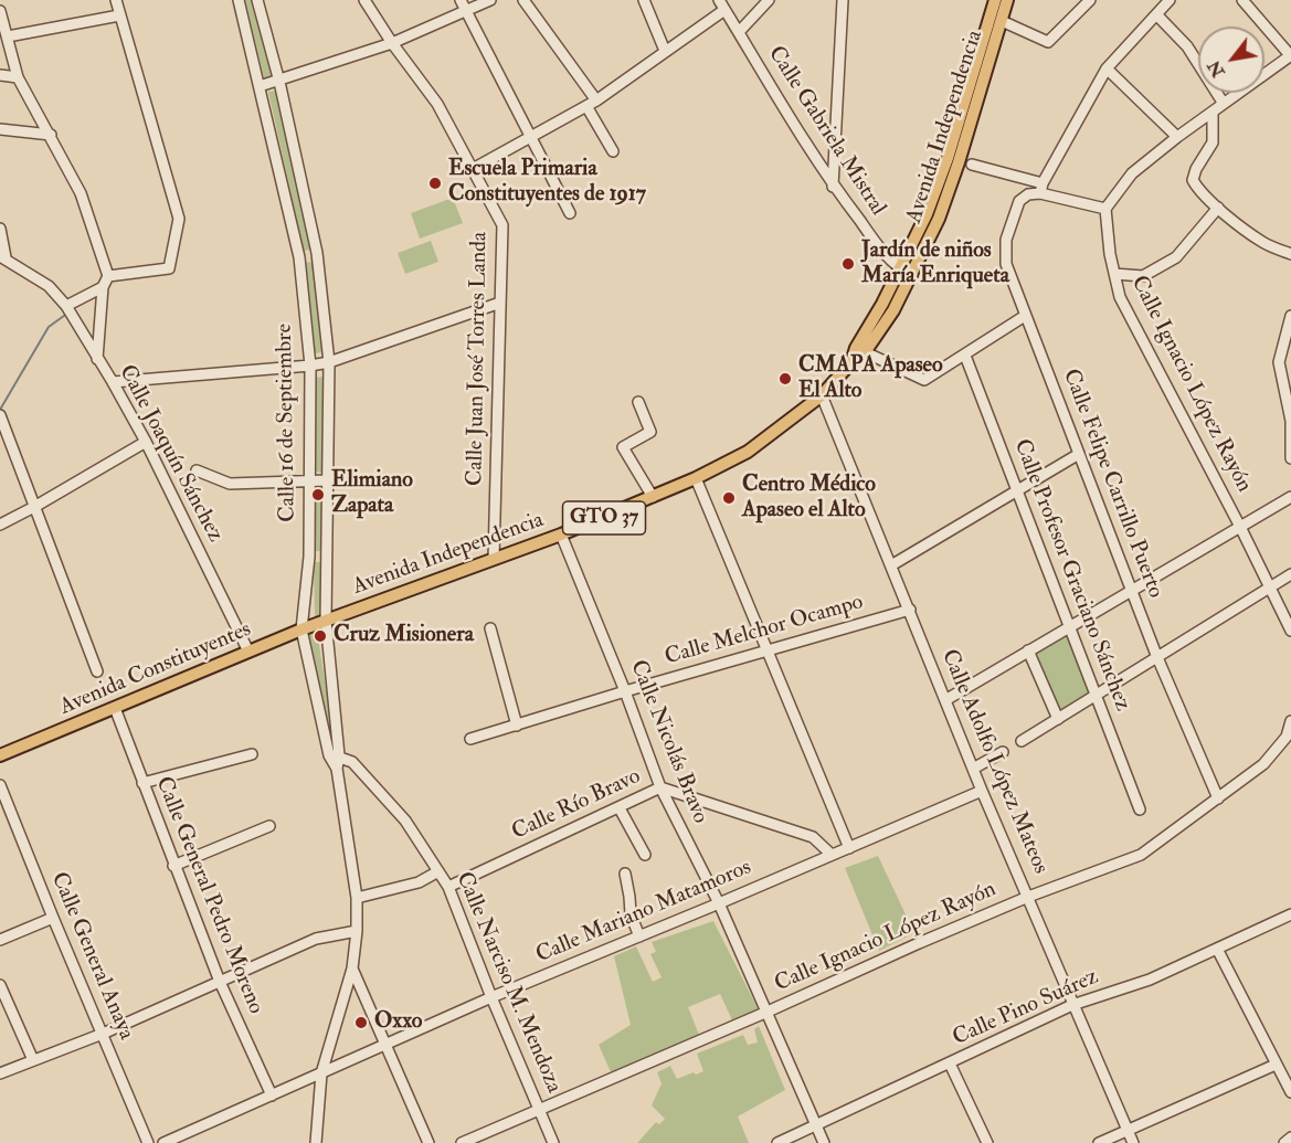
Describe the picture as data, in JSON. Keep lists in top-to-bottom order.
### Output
{
  "streets": {
    "main road": ["Avenida Independencia", "GTO 37", "Avenida Constituyentes"],
    "street": [
      "Calle Gabriela Mistral",
      "Calle Juan José Torres Landa",
      "Calle Ignacio López Rayón",
      "Calle 16 de Septiembre",
      "Calle Joaquín Sánchez",
      "Calle Felipe Carrillo Puerto",
      "Calle Profesor Graciano Sánchez",
      "Calle Melchor Ocampo",
      "Calle Nicolás Bravo",
      "Calle Adolfo López Mateos",
      "Calle Río Bravo",
      "Calle General Pedro Moreno",
      "Calle Mariano Matamoros",
      "Calle General Anaya",
      "Calle Narciso M. Mendoza",
      "Calle Pino Suárez"
    ]
  },
  "crossings": [
    ["Avenida Independencia", "Calle Gabriela Mistral"],
    ["Avenida Independencia", "Calle Juan José Torres Landa"],
    ["Avenida Independencia", "Calle 16 de Septiembre"],
    ["Avenida Independencia", "Avenida Constituyentes"],
    ["Avenida Independencia", "Calle Nicolás Bravo"],
    ["Avenida Independencia", "Calle Adolfo López Mateos"],
    ["Calle Ignacio López Rayón", "Calle Felipe Carrillo Puerto"],
    ["Calle Ignacio López Rayón", "Calle Nicolás Bravo"],
    ["Calle Ignacio López Rayón", "Calle Adolfo López Mateos"],
    ["Calle Ignacio López Rayón", "Calle Narciso M. Mendoza"],
    ["Calle 16 de Septiembre", "Avenida Constituyentes"],
    ["Calle 16 de Septiembre", "Calle Mariano Matamoros"],
    ["Calle 16 de Septiembre", "Calle Narciso M. Mendoza"],
    ["Calle Joaquín Sánchez", "Avenida Constituyentes"],
    ["Calle Melchor Ocampo", "Calle Nicolás Bravo"],
    ["Calle Melchor Ocampo", "Calle Adolfo López Mateos"],
    ["Avenida Constituyentes", "Calle General Pedro Moreno"],
    ["Calle Nicolás Bravo", "Calle Río Bravo"],
    ["Calle Nicolás Bravo", "Calle Mariano Matamoros"],
    ["Calle Nicolás Bravo", "Calle Pino Suárez"],
    ["Calle Adolfo López Mateos", "Calle Mariano Matamoros"],
    ["Calle Adolfo López Mateos", "Calle Pino Suárez"],
    ["Calle Río Bravo", "Calle Mariano Matamoros"],
    ["Calle Río Bravo", "Calle Narciso M. Mendoza"],
    ["Calle General Pedro Moreno", "Calle Mariano Matamoros"],
    ["Calle Mariano Matamoros", "Calle Narciso M. Mendoza"]
  ],
  "places": [
    "Escuela Primaria Constituyentes de 1917",
    "Jardín de niños María Enriqueta",
    "CMAPA Apaseo El Alto",
    "Elimiano Zapata",
    "Centro Médico Apaseo el Alto",
    "Cruz Misionera",
    "Oxxo"
  ],
  "north": "bottom left"
}
